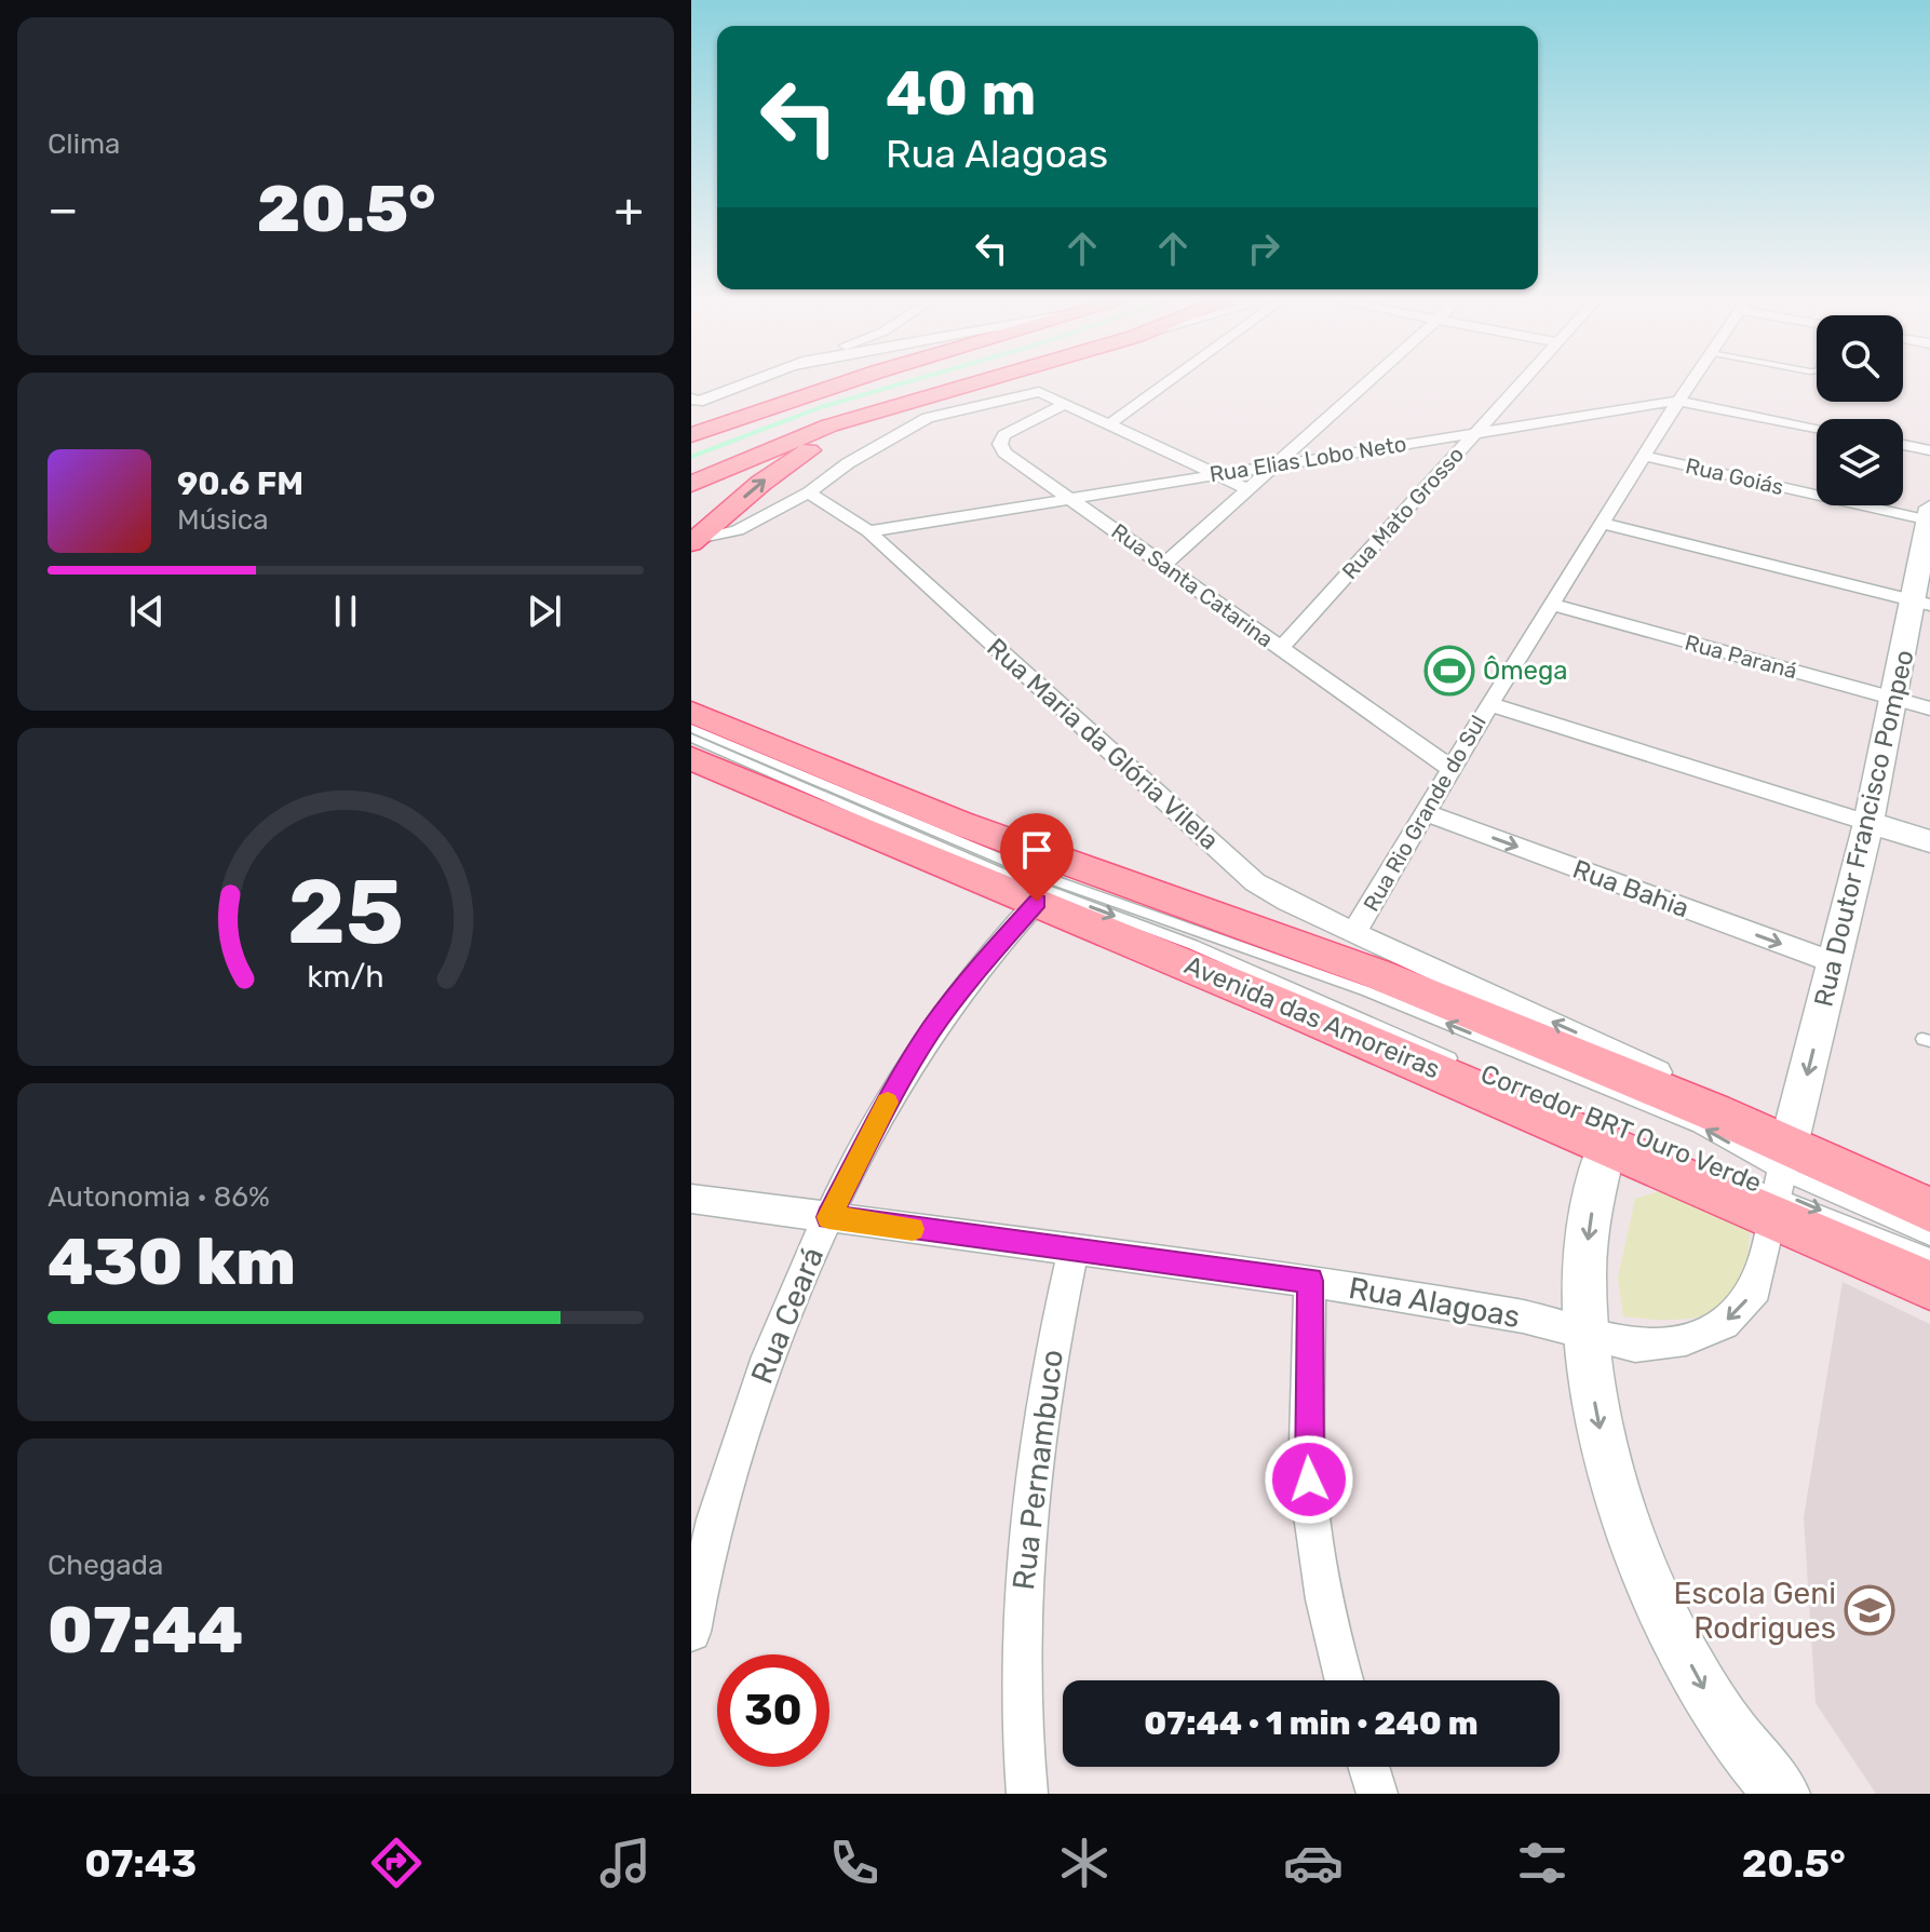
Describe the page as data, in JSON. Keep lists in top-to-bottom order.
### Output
{
  "streets": {
    "main road": ["Avenida das Amoreiras"],
    "street": [
      "Rua Elias Lobo Neto",
      "Rua Goiás",
      "Rua Mato Grosso",
      "Rua Santa Catarina",
      "Rua Paraná",
      "Rua Maria da Glória Vilela",
      "Rua Rio Grande do Sul",
      "Rua Doutor Francisco Pompeo",
      "Rua Bahia",
      "Rua Alagoas",
      "Rua Ceará",
      "Rua Pernambuco"
    ],
    "lane": ["Corredor BRT Ouro Verde"]
  },
  "crossings": [
    ["Rua Elias Lobo Neto", "Rua Mato Grosso"],
    ["Rua Elias Lobo Neto", "Rua Santa Catarina"],
    ["Rua Elias Lobo Neto", "Rua Maria da Glória Vilela"],
    ["Rua Elias Lobo Neto", "Rua Rio Grande do Sul"],
    ["Rua Goiás", "Rua Rio Grande do Sul"],
    ["Rua Goiás", "Rua Doutor Francisco Pompeo"],
    ["Rua Mato Grosso", "Rua Santa Catarina"],
    ["Rua Santa Catarina", "Rua Rio Grande do Sul"],
    ["Rua Paraná", "Rua Rio Grande do Sul"],
    ["Rua Paraná", "Rua Doutor Francisco Pompeo"],
    ["Rua Maria da Glória Vilela", "Rua Rio Grande do Sul"],
    ["Rua Maria da Glória Vilela", "Avenida das Amoreiras"],
    ["Rua Rio Grande do Sul", "Rua Bahia"],
    ["Rua Doutor Francisco Pompeo", "Rua Bahia"],
    ["Rua Doutor Francisco Pompeo", "Avenida das Amoreiras"],
    ["Rua Doutor Francisco Pompeo", "Corredor BRT Ouro Verde"],
    ["Rua Doutor Francisco Pompeo", "Rua Alagoas"],
    ["Avenida das Amoreiras", "Corredor BRT Ouro Verde"],
    ["Avenida das Amoreiras", "Rua Alagoas"],
    ["Avenida das Amoreiras", "Rua Ceará"],
    ["Corredor BRT Ouro Verde", "Rua Alagoas"],
    ["Rua Alagoas", "Rua Ceará"],
    ["Rua Alagoas", "Rua Pernambuco"]
  ],
  "one_way": ["Rua Maria da Glória Vilela"],
  "places": {
    "sports": ["Ômega"],
    "school or university": ["Escola Geni Rodrigues"]
  },
  "page": {
    "tile": [
      "Clima",
      ["Autonomia · 86%", "430 km"],
      ["Chegada", "07:44"]
    ],
    "turn": ["40 m", "Rua Alagoas"],
    "heat": ["−", "20.5°", "+"],
    "song": ["90.6 FM", "Música"],
    "limit": "30",
    "trip": "07:44 · 1 min · 240 m",
    "tabs": ["07:43", "20.5°"],
    "gauge": ["25", "km/h"]
  }
}
